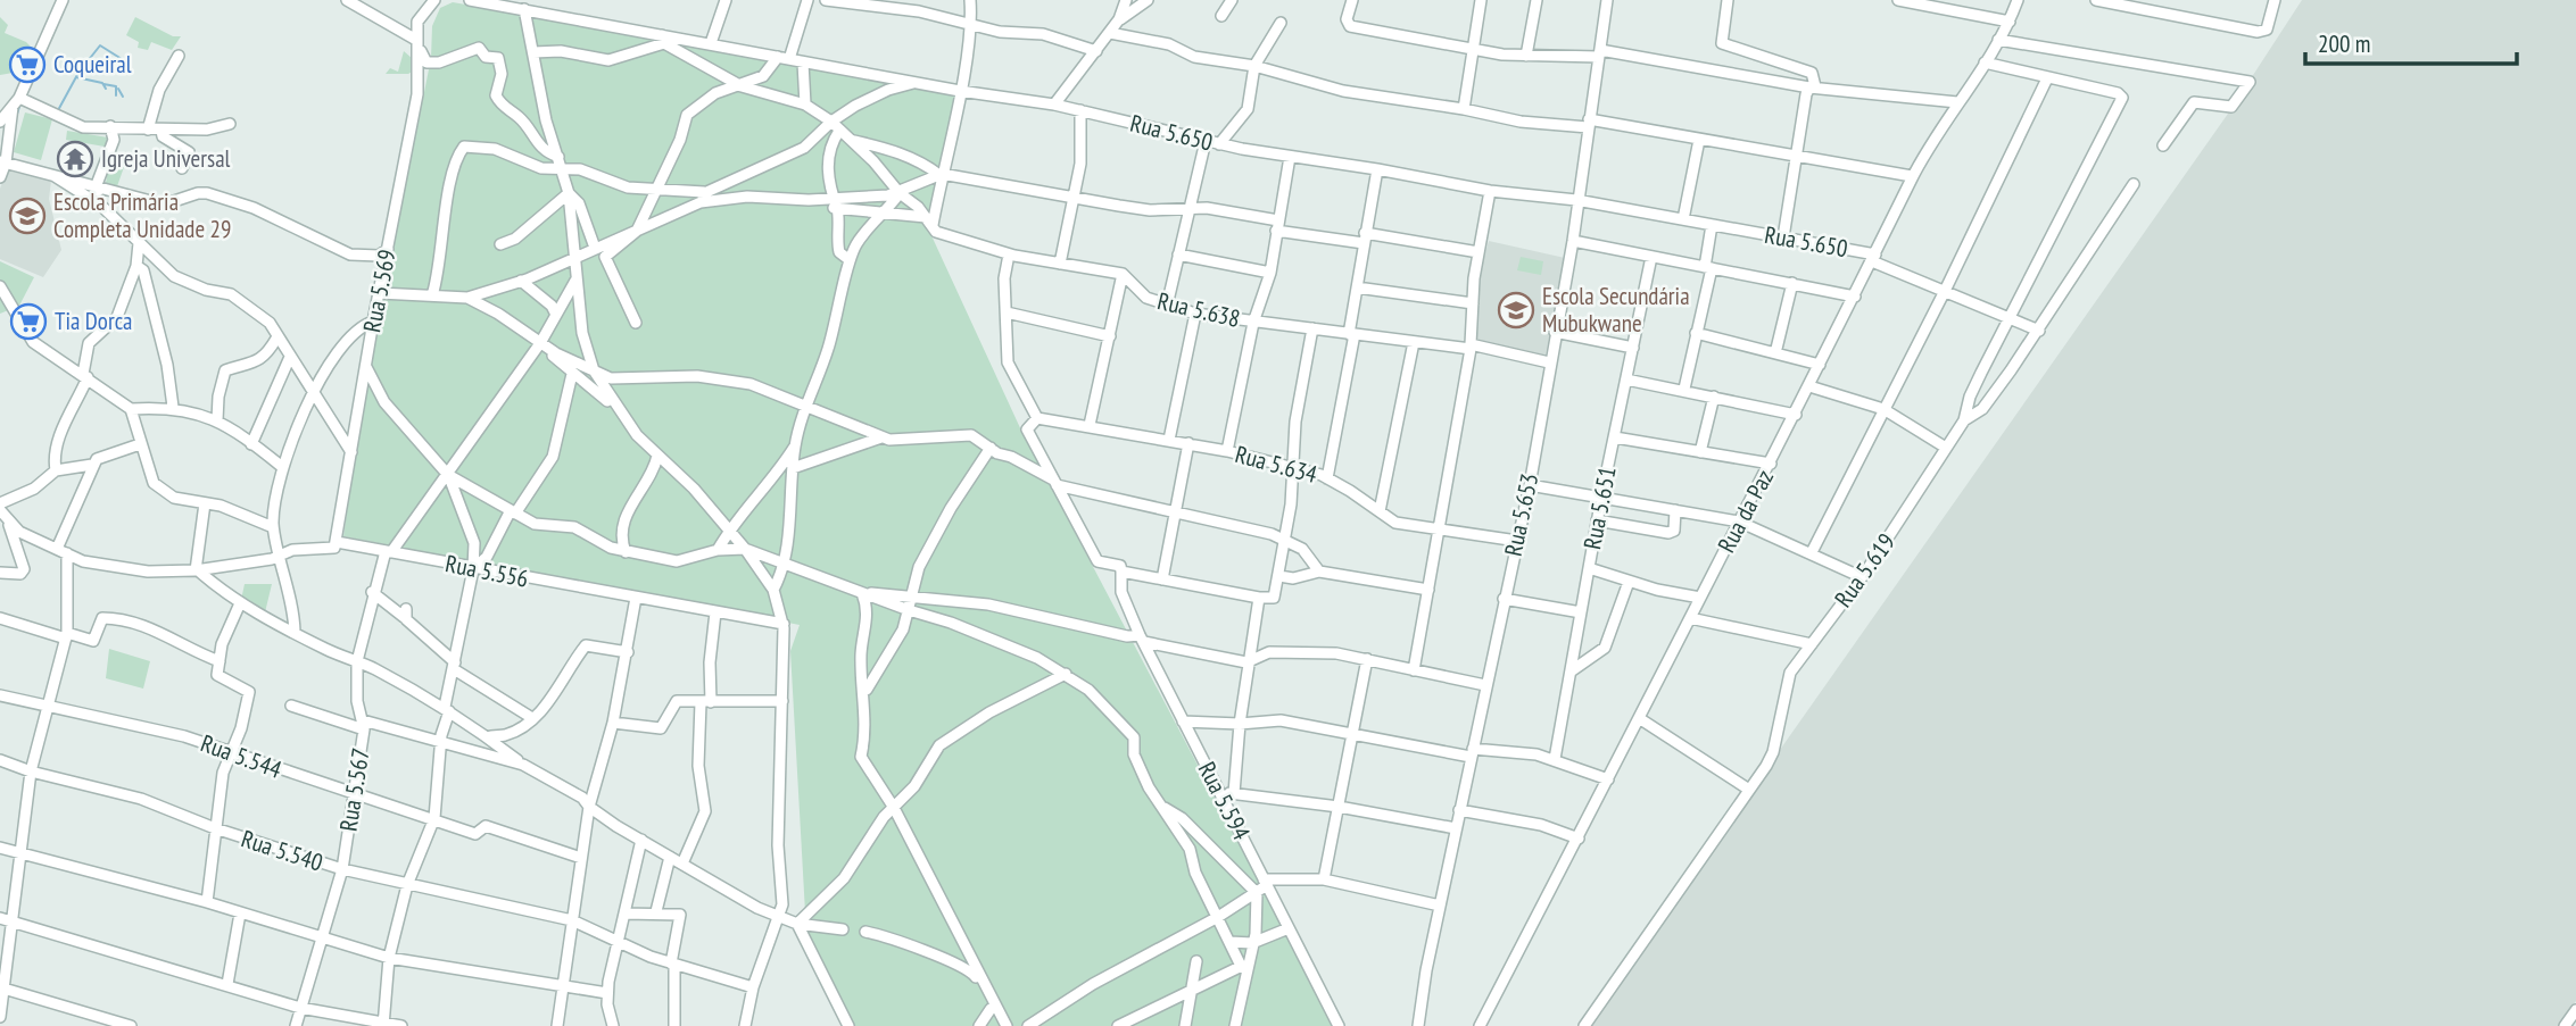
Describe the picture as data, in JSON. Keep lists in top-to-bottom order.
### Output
{
  "streets": {
    "street": [
      "Rua 5.650",
      "Rua 5.569",
      "Rua 5.638",
      "Rua 5.634",
      "Rua 5.651",
      "Rua da Paz",
      "Rua 5.653",
      "Rua 5.619",
      "Rua 5.556",
      "Rua 5.544",
      "Rua 5.567",
      "Rua 5.594",
      "Rua 5.540"
    ]
  },
  "crossings": [
    ["Rua 5.650", "Rua da Paz"],
    ["Rua 5.650", "Rua 5.653"],
    ["Rua 5.650", "Rua 5.619"],
    ["Rua 5.569", "Rua 5.556"],
    ["Rua 5.638", "Rua 5.653"],
    ["Rua 5.634", "Rua 5.653"],
    ["Rua 5.556", "Rua 5.567"],
    ["Rua 5.544", "Rua 5.567"],
    ["Rua 5.567", "Rua 5.540"]
  ],
  "places": {
    "supermarket": ["Coqueiral", "Tia Dorca"],
    "temple": ["Igreja Universal"],
    "school or university": ["Escola Primária Completa Unidade 29", "Escola Secundária Mubukwane"]
  },
  "scale_bar": "200 m"
}
